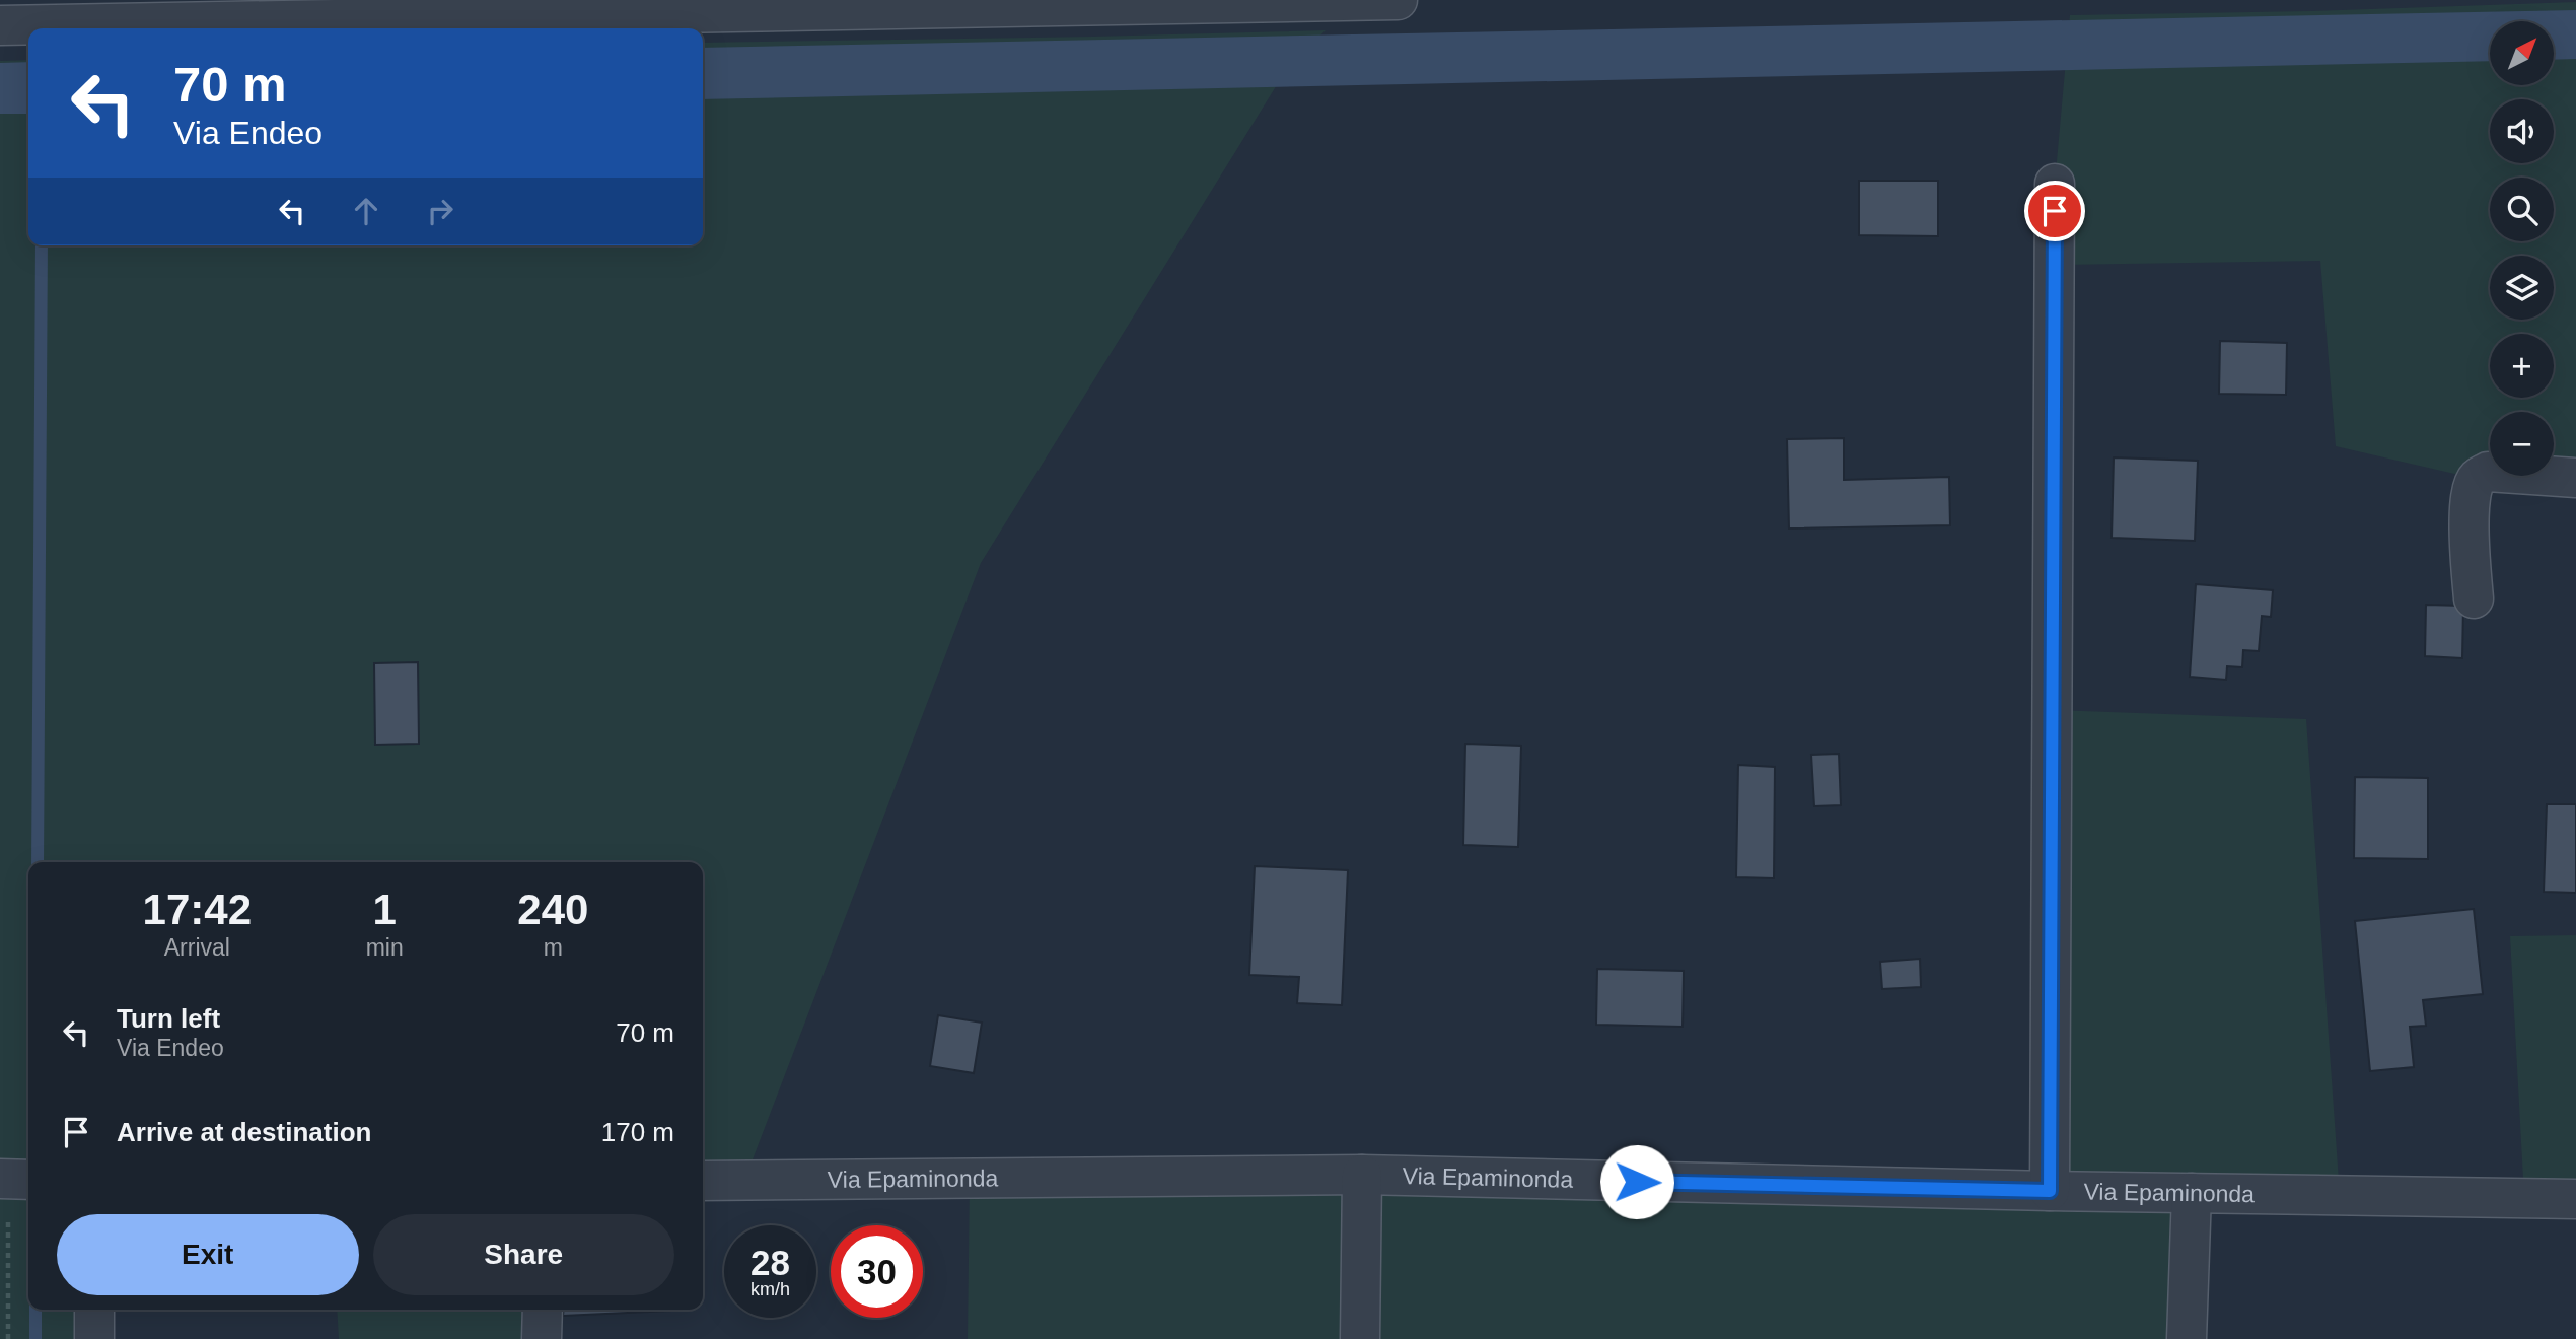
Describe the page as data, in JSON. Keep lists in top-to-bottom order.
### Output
{
  "streets": {
    "street": ["Via Epaminonda"]
  },
  "north": "top right",
  "page": {
    "map_buttons": ["+", "−"],
    "turn": ["70 m", "Via Endeo"],
    "eta": [
      "17:42",
      "Arrival",
      "1",
      "min",
      "240",
      "m"
    ],
    "list": [
      {
        "name": "Turn left",
        "note": "Via Endeo",
        "value": "70 m"
      },
      {
        "name": "Arrive at destination",
        "value": "170 m"
      }
    ],
    "buttons": ["Exit", "Share"],
    "speed": "28 km/h",
    "limit": "30"
  }
}
